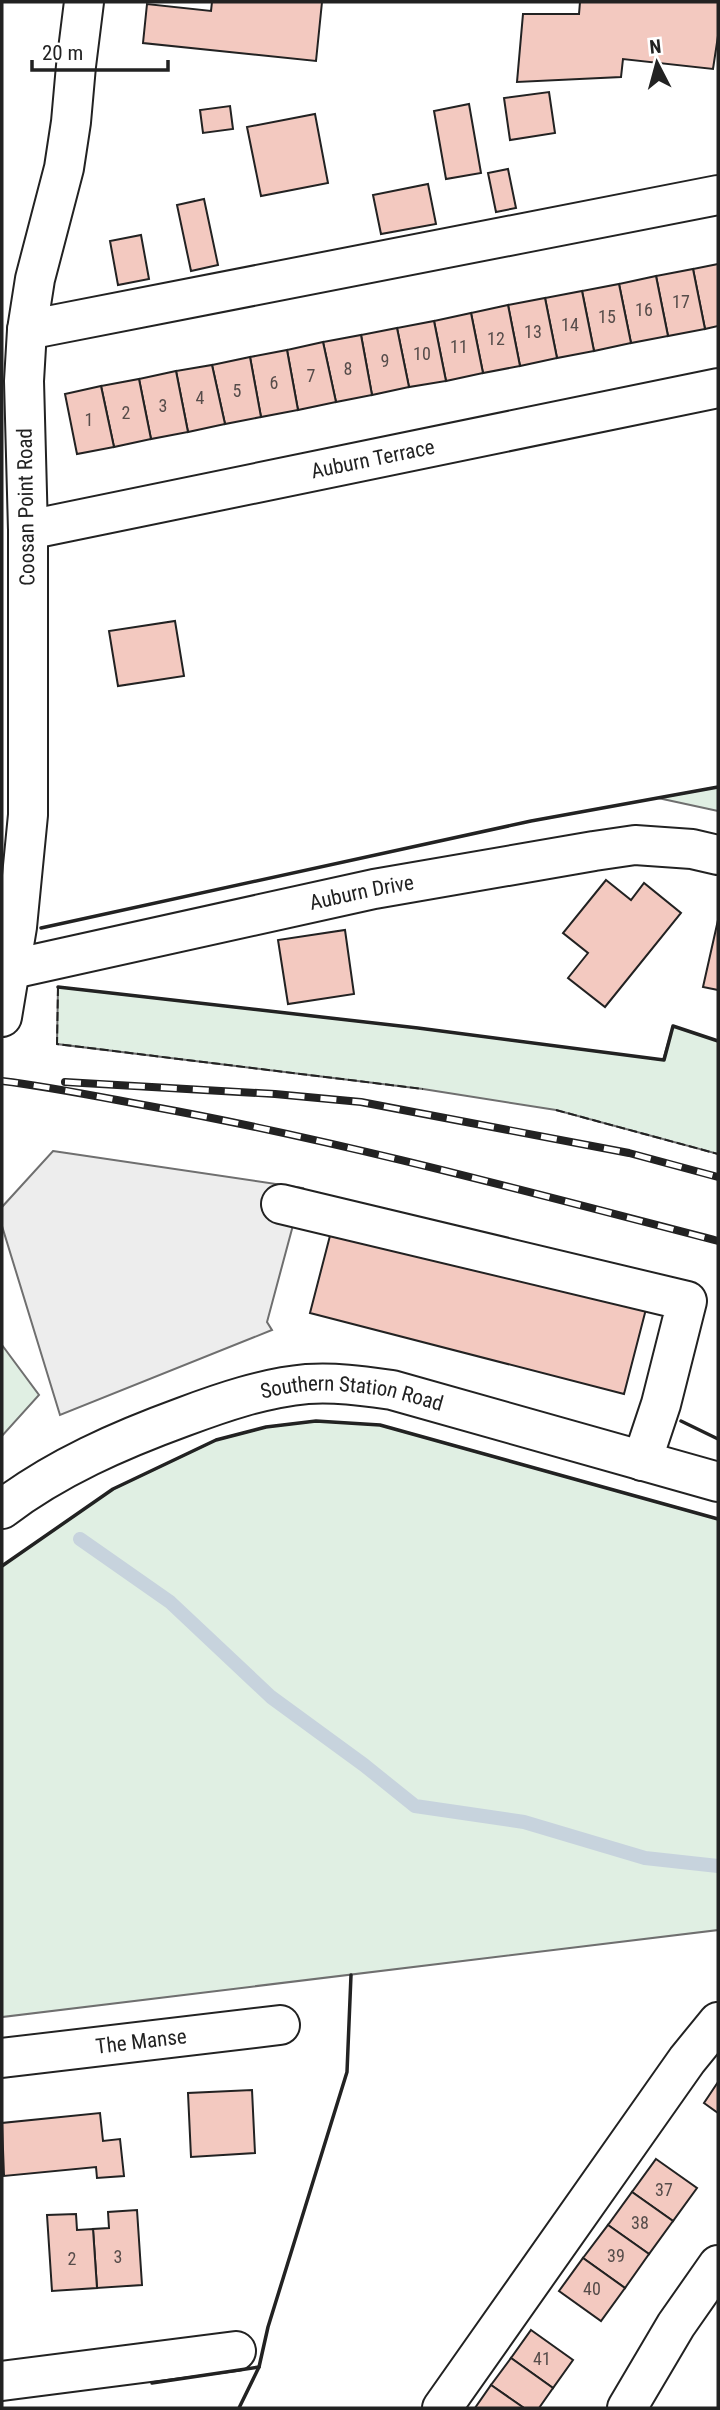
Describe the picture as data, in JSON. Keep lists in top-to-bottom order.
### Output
{
  "streets": {
    "street": [
      "Auburn Terrace",
      "Coosan Point Road",
      "Auburn Drive",
      "Southern Station Road",
      "The Manse"
    ]
  },
  "crossings": [
    ["Auburn Terrace", "Coosan Point Road"],
    ["Coosan Point Road", "Auburn Drive"]
  ],
  "house_numbers": [
    "17",
    "16",
    "15",
    "14",
    "13",
    "12",
    "11",
    "10",
    "9",
    "8",
    "7",
    "6",
    "5",
    "4",
    "3",
    "2",
    "1",
    "37",
    "38",
    "39",
    "3",
    "2",
    "40",
    "41"
  ],
  "scale_bar": "20 m",
  "north": "top"
}
